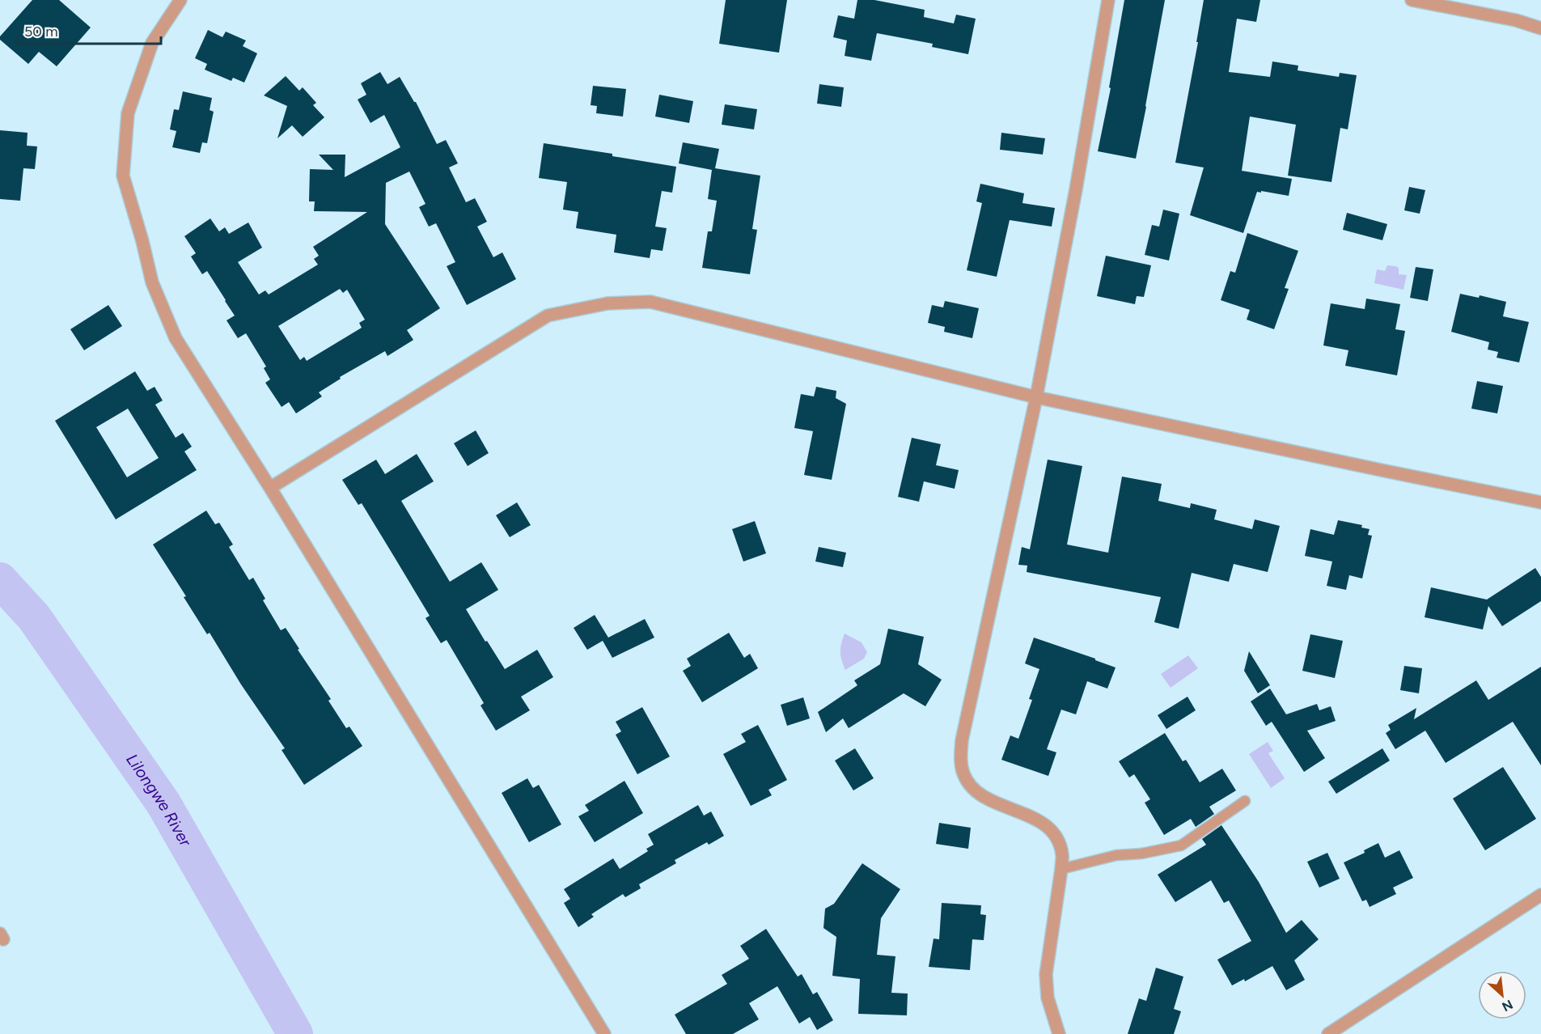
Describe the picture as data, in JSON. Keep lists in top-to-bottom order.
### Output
{
  "water": ["Lilongwe River"],
  "scale_bar": "50 m",
  "north": "bottom right"
}
